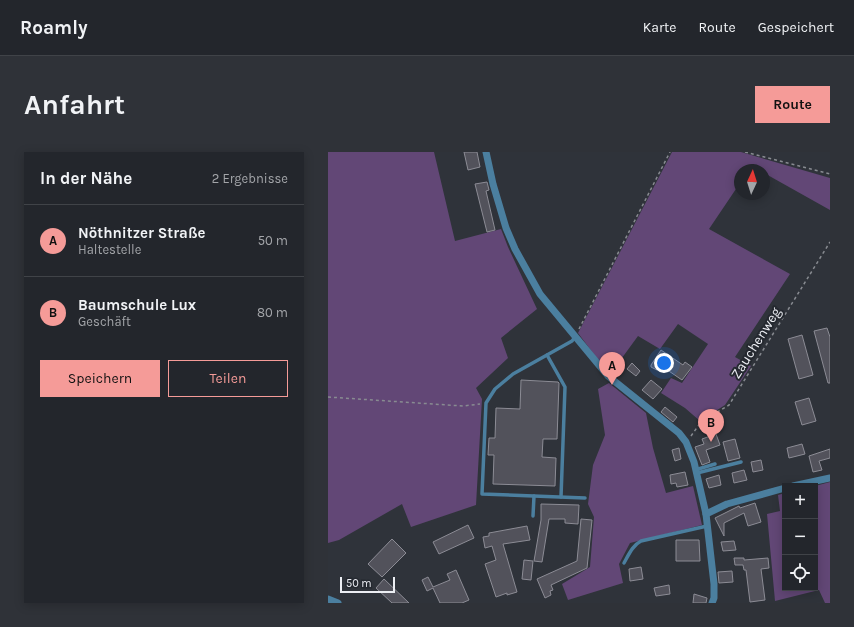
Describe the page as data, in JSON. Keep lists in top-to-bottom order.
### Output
{
  "streets": {
    "path": ["Zauchenweg"]
  },
  "scale_bar": "50 m",
  "north": "top",
  "page": {
    "header": "Roamly",
    "nav": ["Karte", "Route", "Gespeichert"],
    "buttons": [
      "Route",
      ["Speichern", "Teilen"]
    ],
    "title": "Anfahrt",
    "heading": ["In der Nähe", "2 Ergebnisse"],
    "list": [
      {
        "mark": "A",
        "name": "Nöthnitzer Straße",
        "note": "Haltestelle",
        "value": "50 m"
      },
      {
        "mark": "B",
        "name": "Baumschule Lux",
        "note": "Geschäft",
        "value": "80 m"
      }
    ],
    "pins": ["A", "B"],
    "map_buttons": ["+", "−"],
    "scale": "50 m"
  }
}
